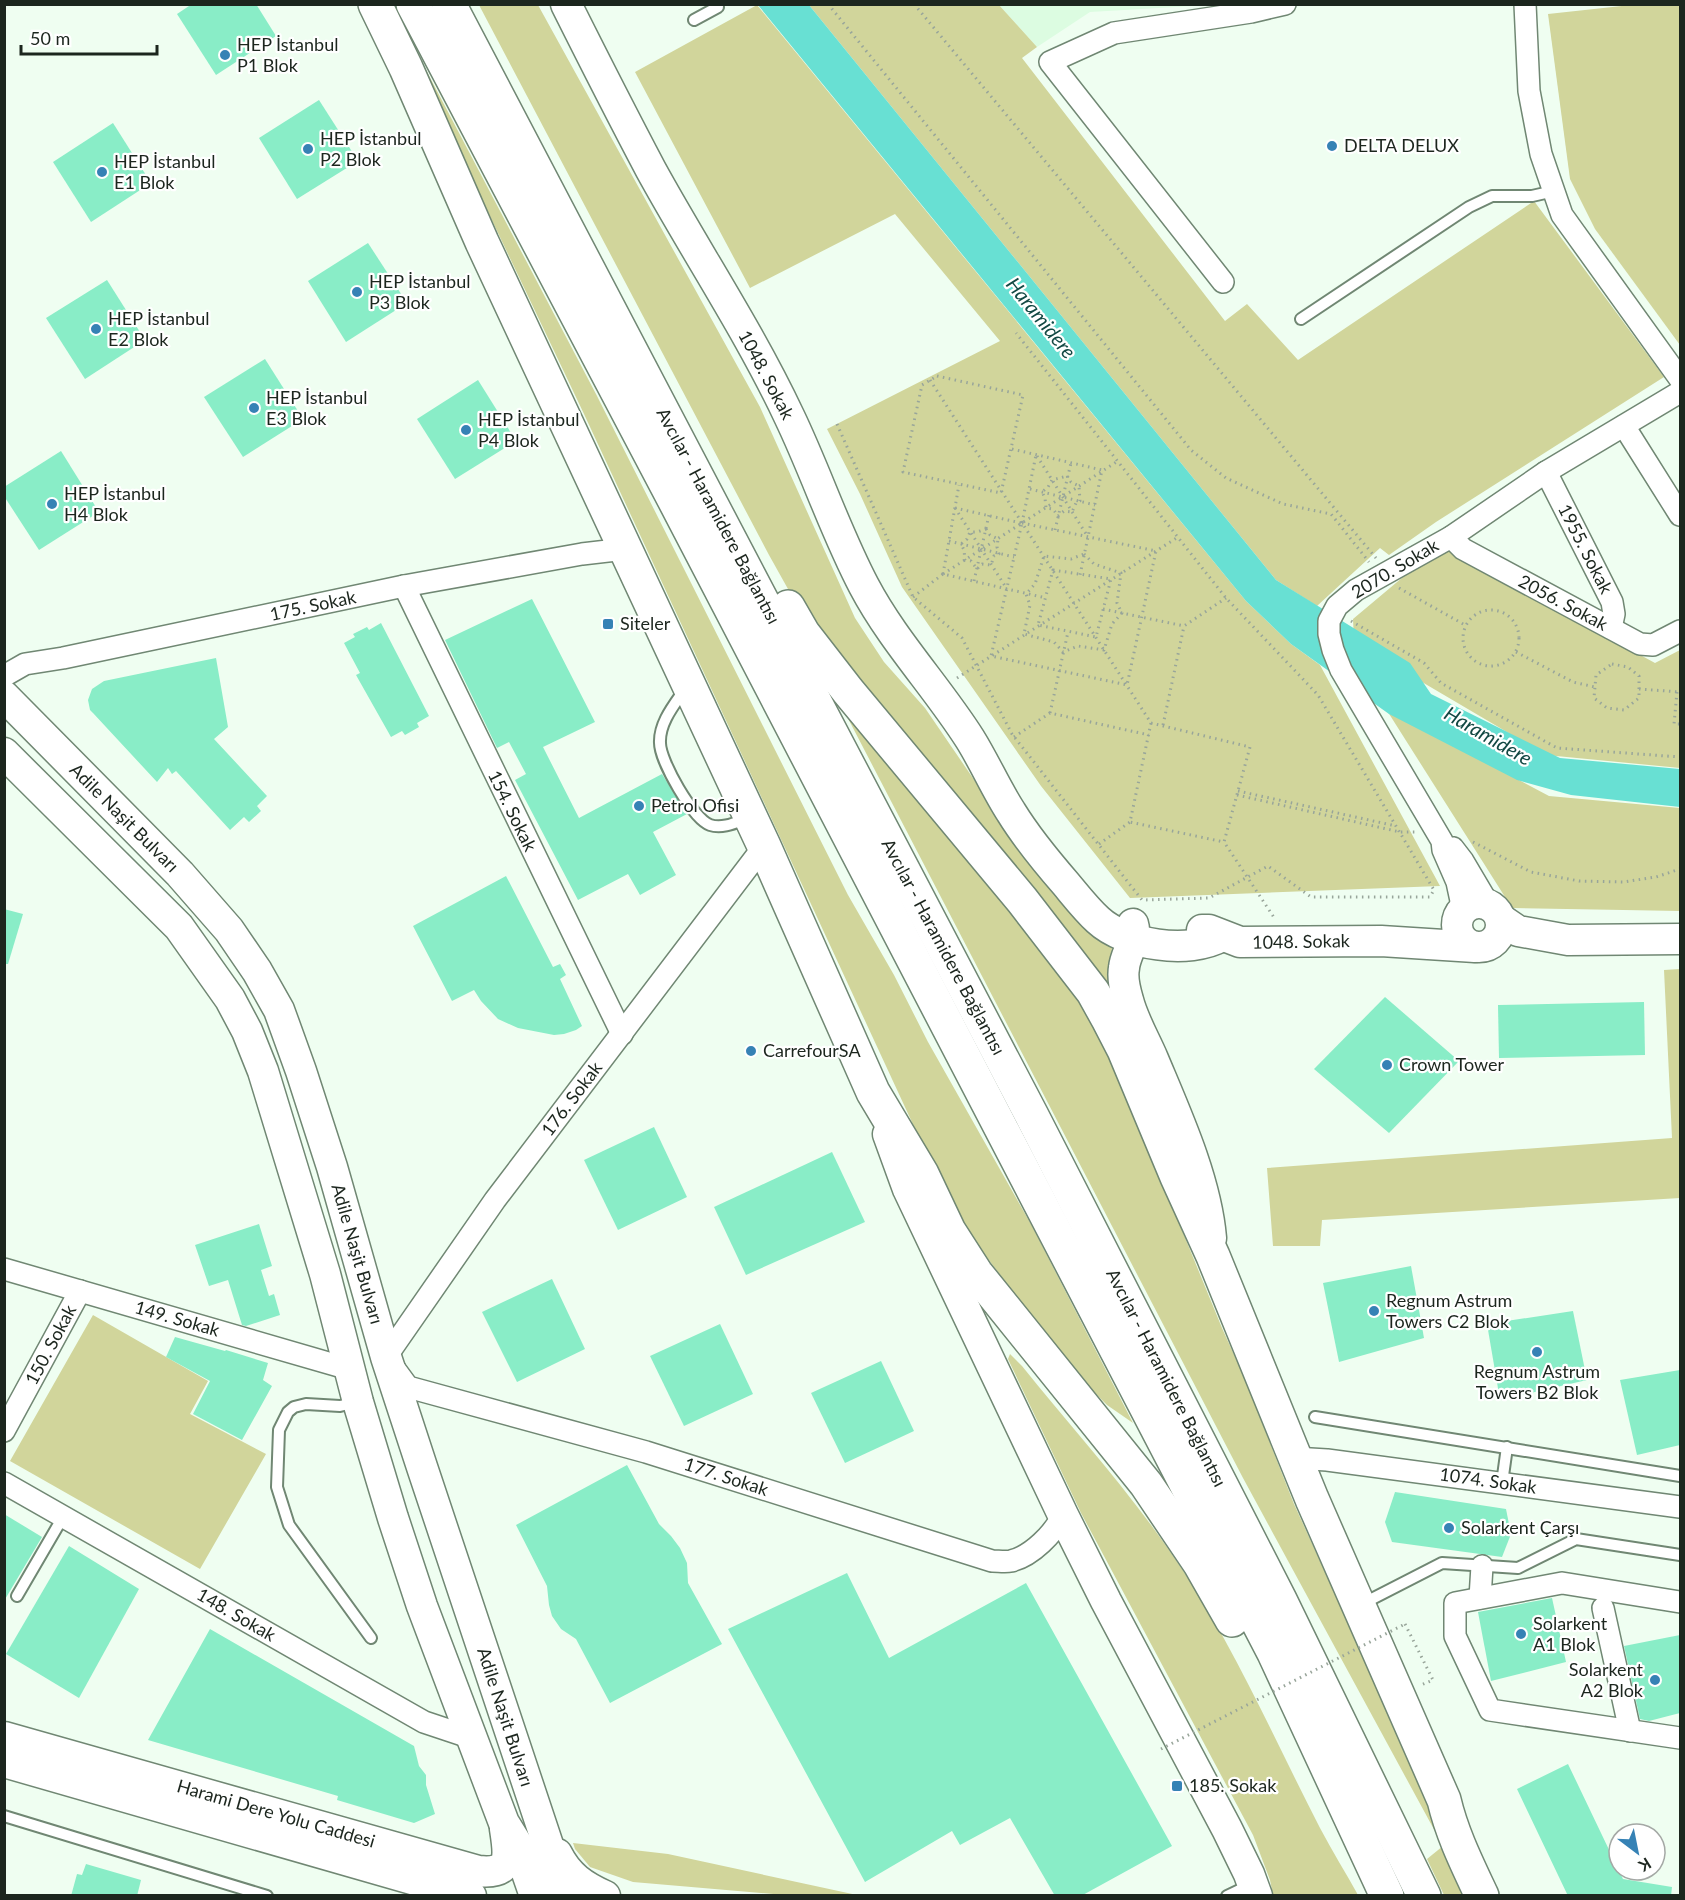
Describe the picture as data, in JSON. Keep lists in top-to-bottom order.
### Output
{
  "streets": {
    "highway": ["Avcılar - Haramidere Bağlantısı"],
    "main road": ["1048. Sokak", "Adile Naşit Bulvarı", "Harami Dere Yolu Caddesi"],
    "street": [
      "1955. Sokak",
      "2070. Sokak",
      "2056. Sokak",
      "175. Sokak",
      "154. Sokak",
      "176. Sokak",
      "149. Sokak",
      "150. Sokak",
      "177. Sokak",
      "1074. Sokak",
      "148. Sokak"
    ]
  },
  "crossings": [
    ["1955. Sokak", "2070. Sokak"],
    ["1955. Sokak", "2056. Sokak"],
    ["2070. Sokak", "2056. Sokak"],
    ["175. Sokak", "154. Sokak"],
    ["154. Sokak", "176. Sokak"],
    ["Adile Naşit Bulvarı", "176. Sokak"],
    ["Adile Naşit Bulvarı", "149. Sokak"],
    ["Adile Naşit Bulvarı", "177. Sokak"],
    ["Adile Naşit Bulvarı", "148. Sokak"],
    ["Adile Naşit Bulvarı", "Harami Dere Yolu Caddesi"],
    ["176. Sokak", "177. Sokak"],
    ["149. Sokak", "150. Sokak"]
  ],
  "water": ["Haramidere"],
  "places": {
    "other": [
      "HEP İstanbul P1 Blok",
      "DELTA DELUX",
      "HEP İstanbul P2 Blok",
      "HEP İstanbul E1 Blok",
      "HEP İstanbul P3 Blok",
      "HEP İstanbul E2 Blok",
      "HEP İstanbul E3 Blok",
      "HEP İstanbul P4 Blok",
      "HEP İstanbul H4 Blok",
      "Petrol Ofisi",
      "CarrefourSA",
      "Crown Tower",
      "Regnum Astrum Towers C2 Blok",
      "Regnum Astrum Towers B2 Blok",
      "Solarkent Çarşı",
      "Solarkent A1 Blok",
      "Solarkent A2 Blok"
    ],
    "transit": ["Siteler", "185. Sokak"]
  },
  "scale_bar": "50 m",
  "north": "bottom right"
}
